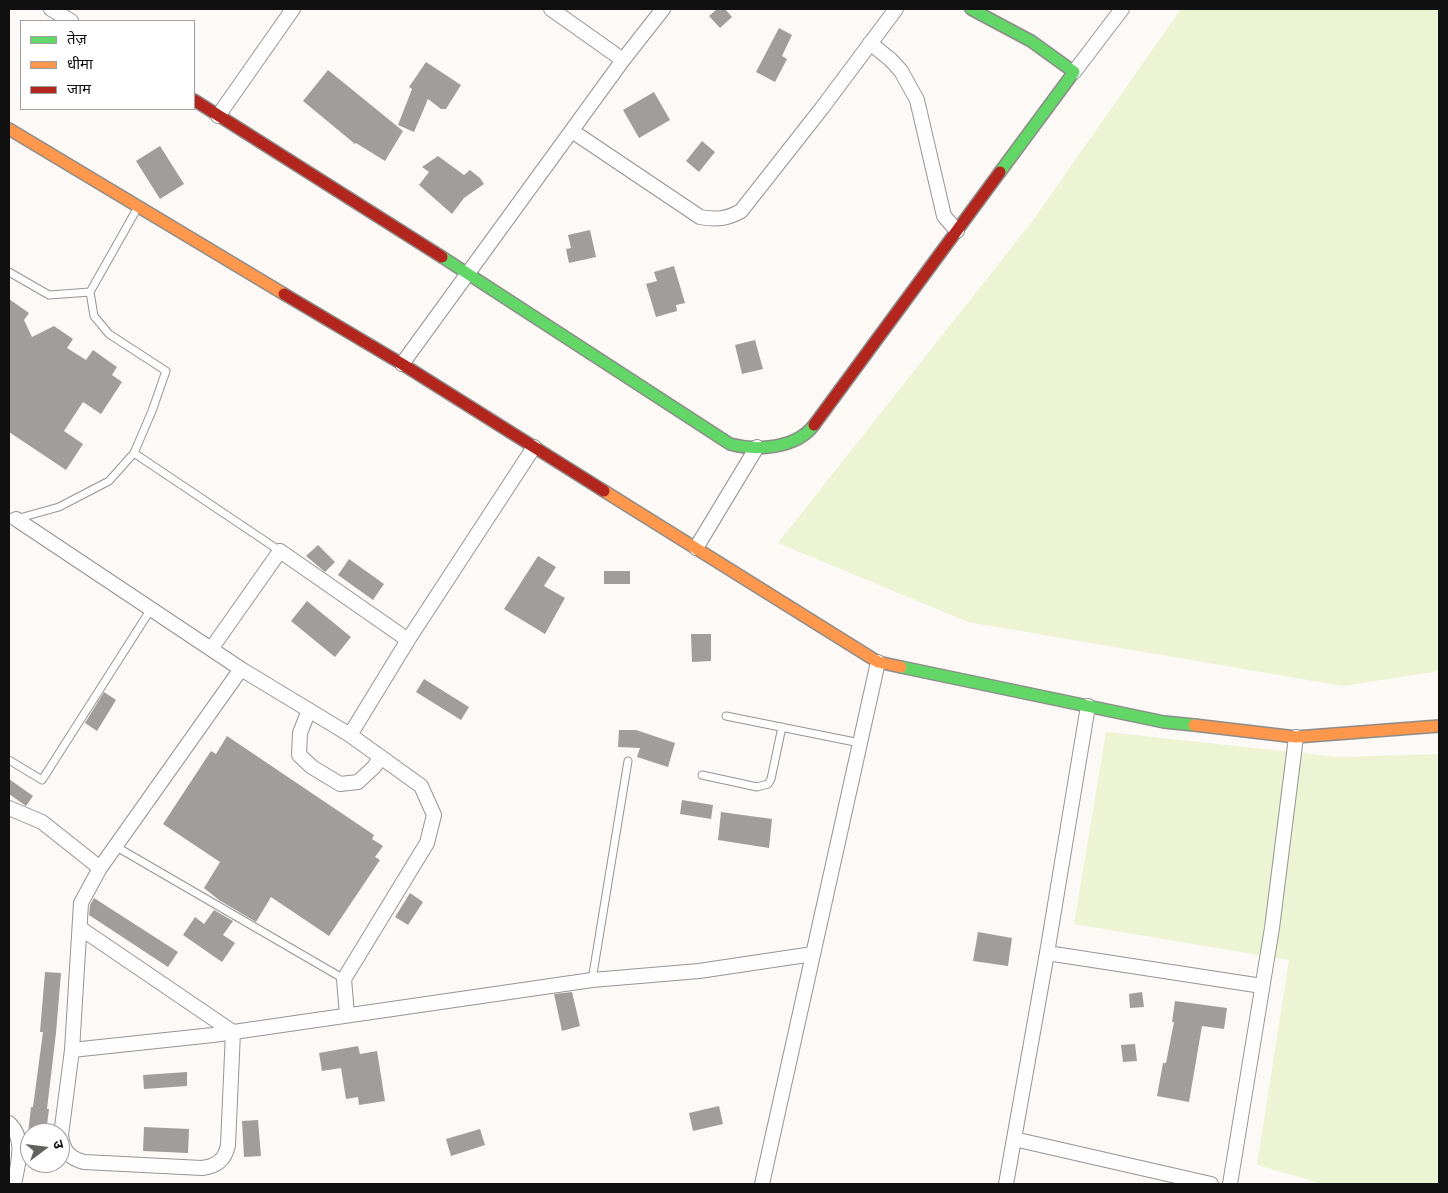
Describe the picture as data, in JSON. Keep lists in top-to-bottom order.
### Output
{
  "legend": ["तेज़", "धीमा", "जाम"],
  "north": "right"
}
